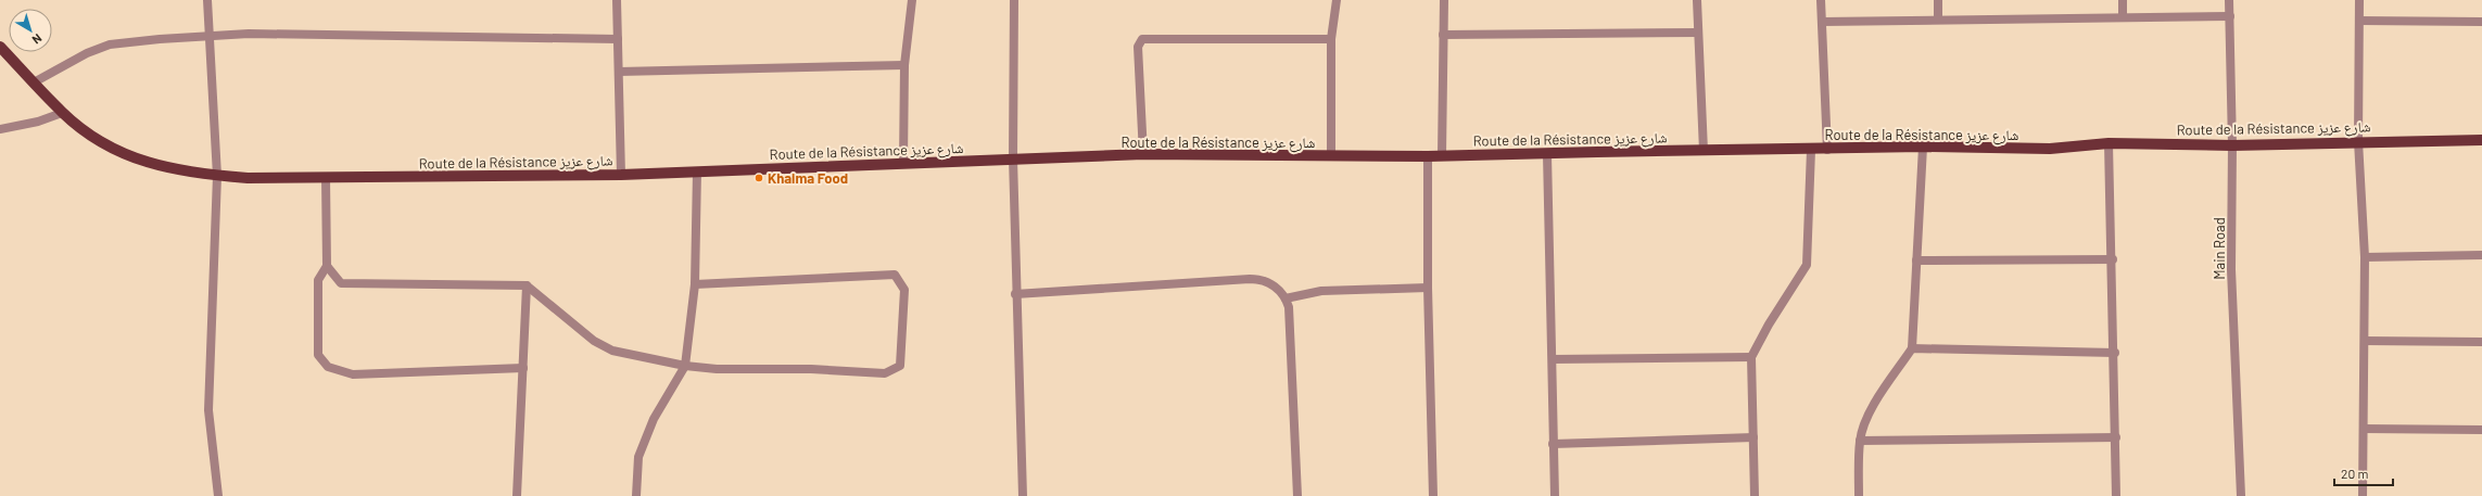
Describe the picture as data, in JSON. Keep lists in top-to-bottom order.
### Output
{
  "streets": {
    "main road": ["Route de la Résistance شارع عزيز"],
    "street": ["Main Road"]
  },
  "crossings": [
    ["Route de la Résistance شارع عزيز", "Main Road"]
  ],
  "places": ["Khaima Food"],
  "scale_bar": "20 m",
  "north": "bottom right"
}
